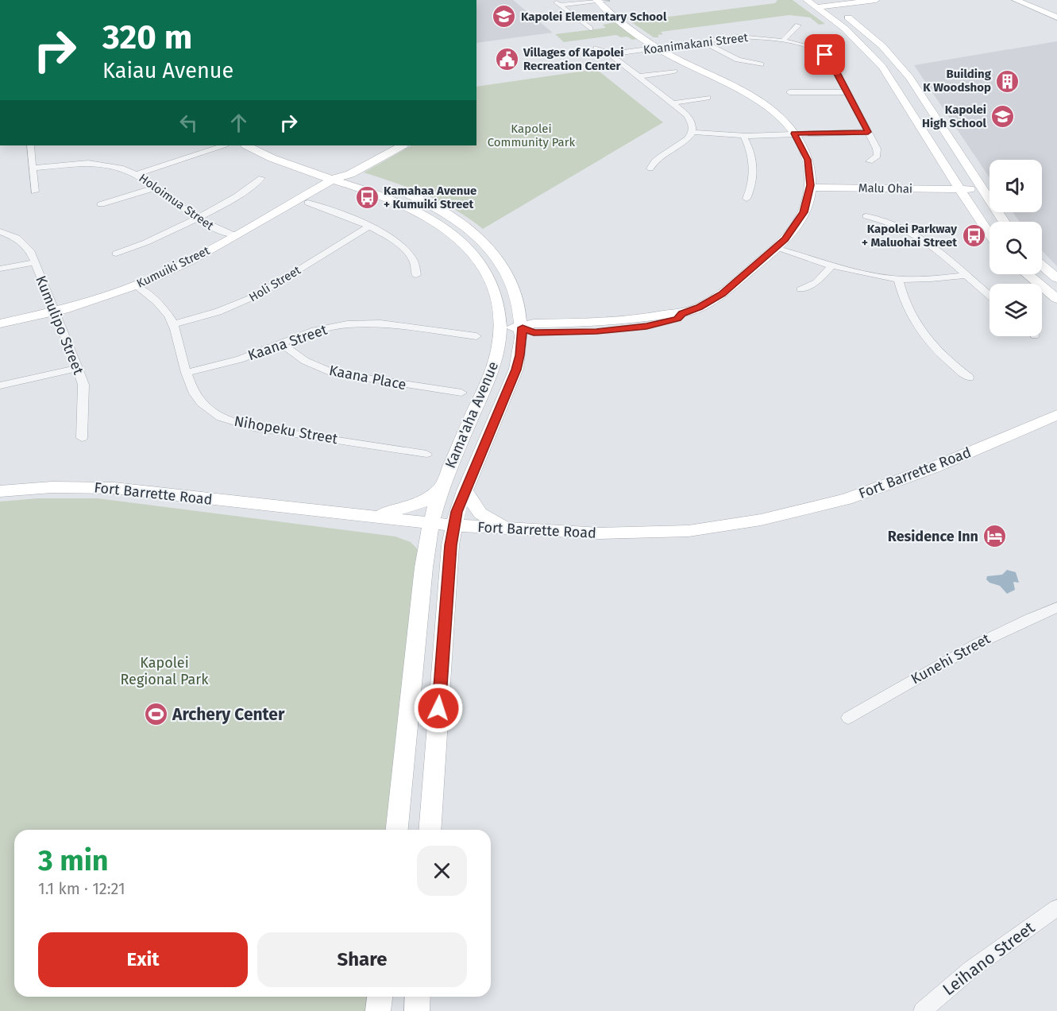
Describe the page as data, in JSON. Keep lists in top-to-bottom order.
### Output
{
  "streets": {
    "street": [
      "Koanimakani Street",
      "Malu Ohai",
      "Holoimua Street",
      "Kumuiki Street",
      "Holi Street",
      "Kumulipo Street",
      "Kaana Street",
      "Kaana Place",
      "Kama'aha Avenue",
      "Nihopeku Street",
      "Fort Barrette Road",
      "Kunehi Street",
      "Leihano Street"
    ]
  },
  "crossings": [
    ["Holoimua Street", "Kumuiki Street"],
    ["Kumuiki Street", "Kumulipo Street"],
    ["Kumuiki Street", "Kama'aha Avenue"],
    ["Kumuiki Street", "Nihopeku Street"],
    ["Holi Street", "Nihopeku Street"],
    ["Kaana Street", "Kaana Place"],
    ["Kaana Street", "Nihopeku Street"],
    ["Kama'aha Avenue", "Fort Barrette Road"]
  ],
  "parks": ["Kapolei Community Park", "Kapolei Regional Park"],
  "places": {
    "school or university": ["Kapolei Elementary School", "Kapolei High School"],
    "public building": ["Villages of Kapolei Recreation Center"],
    "building": ["Building K Woodshop"],
    "bus stop": ["Kamahaa Avenue + Kumuiki Street", "Kapolei Parkway + Maluohai Street"],
    "hotel": ["Residence Inn"],
    "sports": ["Archery Center"]
  },
  "page": {
    "turn": ["320 m", "Kaiau Avenue"],
    "heading": ["3 min", "1.1 km · 12:21"],
    "buttons": ["Exit", "Share"]
  }
}
